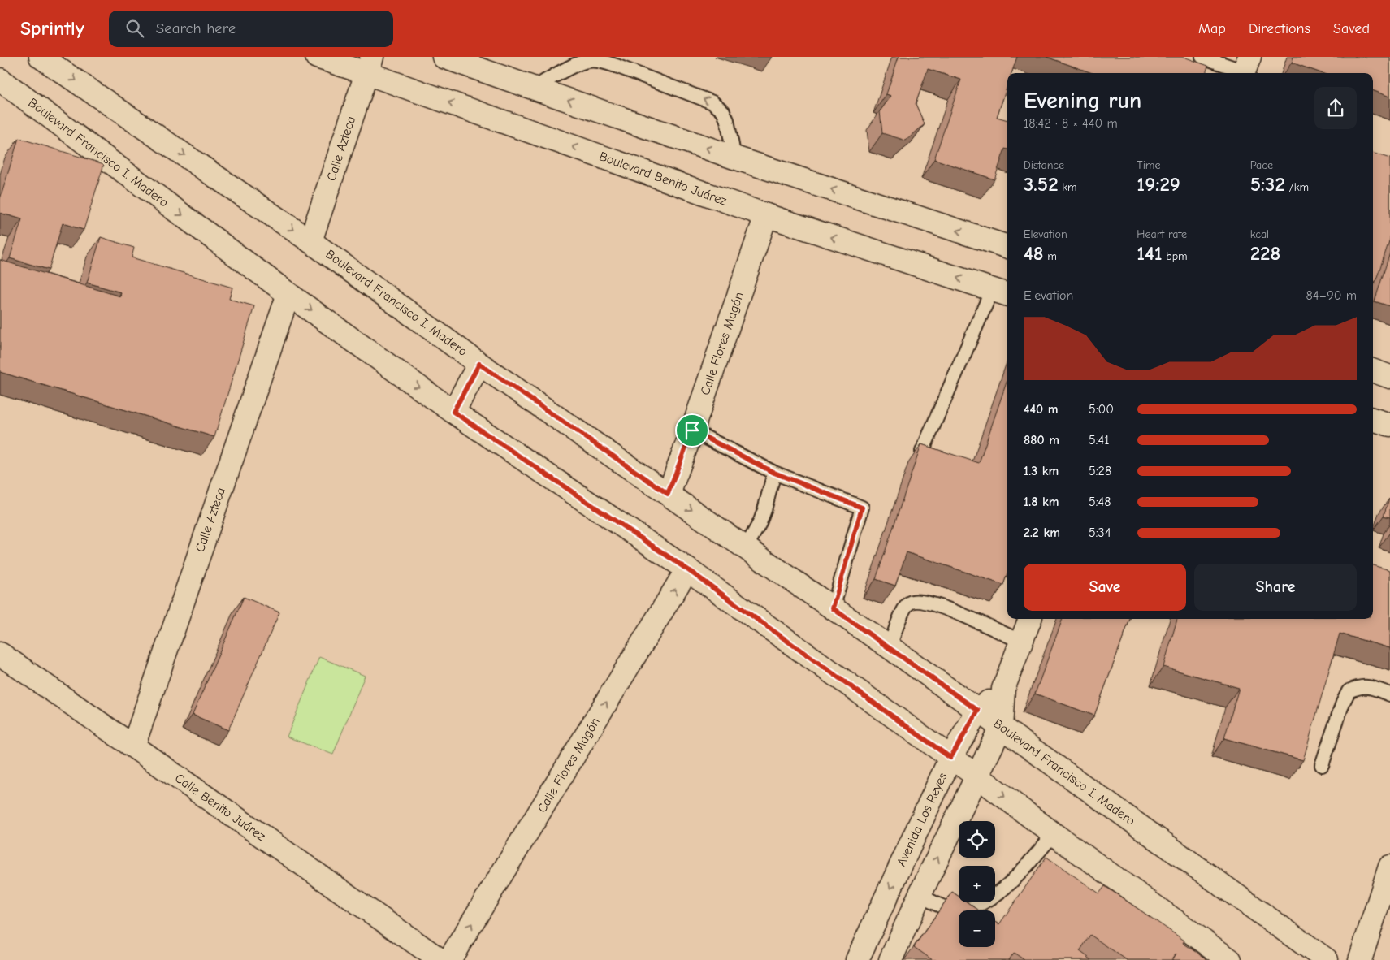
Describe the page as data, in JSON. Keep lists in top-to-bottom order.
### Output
{
  "streets": {
    "main road": [
      "Calle Azteca",
      "Boulevard Francisco I. Madero",
      "Boulevard Benito Juárez",
      "Calle Flores Magón",
      "Calle Benito Juárez",
      "Avenida Los Reyes"
    ]
  },
  "crossings": [
    ["Calle Azteca", "Boulevard Francisco I. Madero"],
    ["Calle Azteca", "Boulevard Benito Juárez"],
    ["Calle Azteca", "Calle Benito Juárez"],
    ["Boulevard Francisco I. Madero", "Calle Flores Magón"],
    ["Boulevard Francisco I. Madero", "Avenida Los Reyes"],
    ["Boulevard Benito Juárez", "Calle Flores Magón"]
  ],
  "one_way": ["Calle Flores Magón"],
  "page": {
    "header": "Sprintly",
    "search": "Search here",
    "nav": ["Map", "Directions", "Saved"],
    "heading": ["Evening run", "18:42 · 8 × 440 m"],
    "stats": [
      ["Distance", "3.52 km"],
      ["Time", "19:29"],
      ["Pace", "5:32 /km"],
      ["Elevation", "48 m"],
      ["Heart rate", "141 bpm"],
      ["kcal", "228"]
    ],
    "chart": ["Elevation", "84–90 m"],
    "list": [
      {
        "name": "440 m",
        "note": "5:00"
      },
      {
        "name": "880 m",
        "note": "5:41"
      },
      {
        "name": "1.3 km",
        "note": "5:28"
      },
      {
        "name": "1.8 km",
        "note": "5:48"
      },
      {
        "name": "2.2 km",
        "note": "5:34"
      }
    ],
    "buttons": ["Save", "Share"],
    "map_buttons": ["+", "−"]
  }
}
